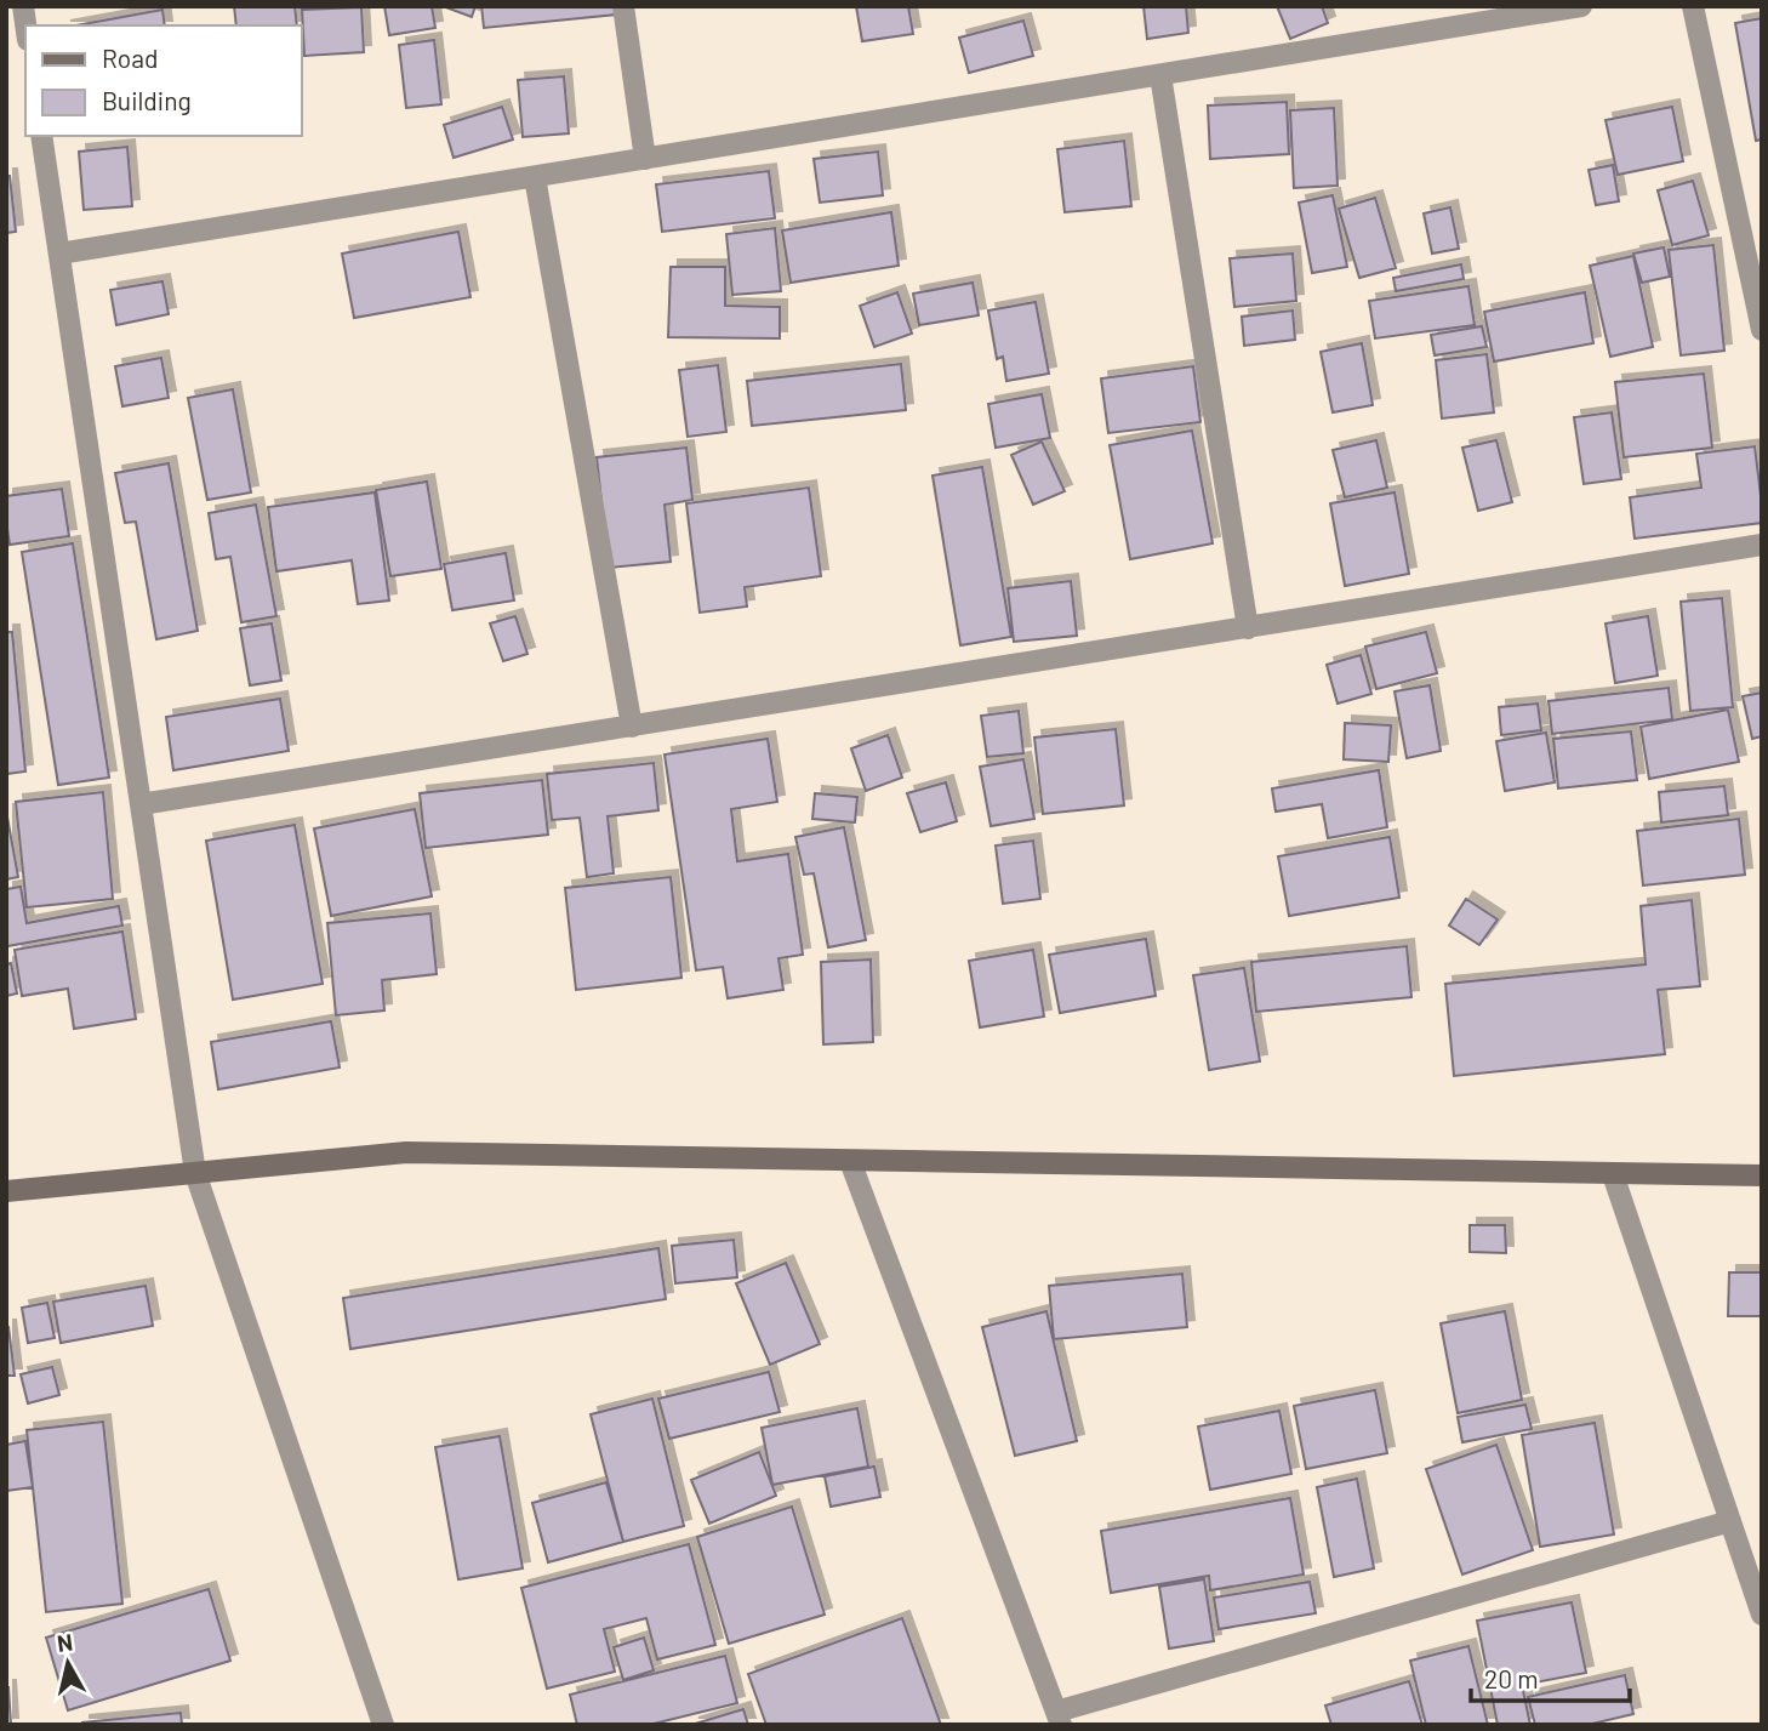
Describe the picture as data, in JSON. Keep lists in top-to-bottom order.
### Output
{
  "legend": ["Road", "Building"],
  "scale_bar": "20 m",
  "north": "top"
}
